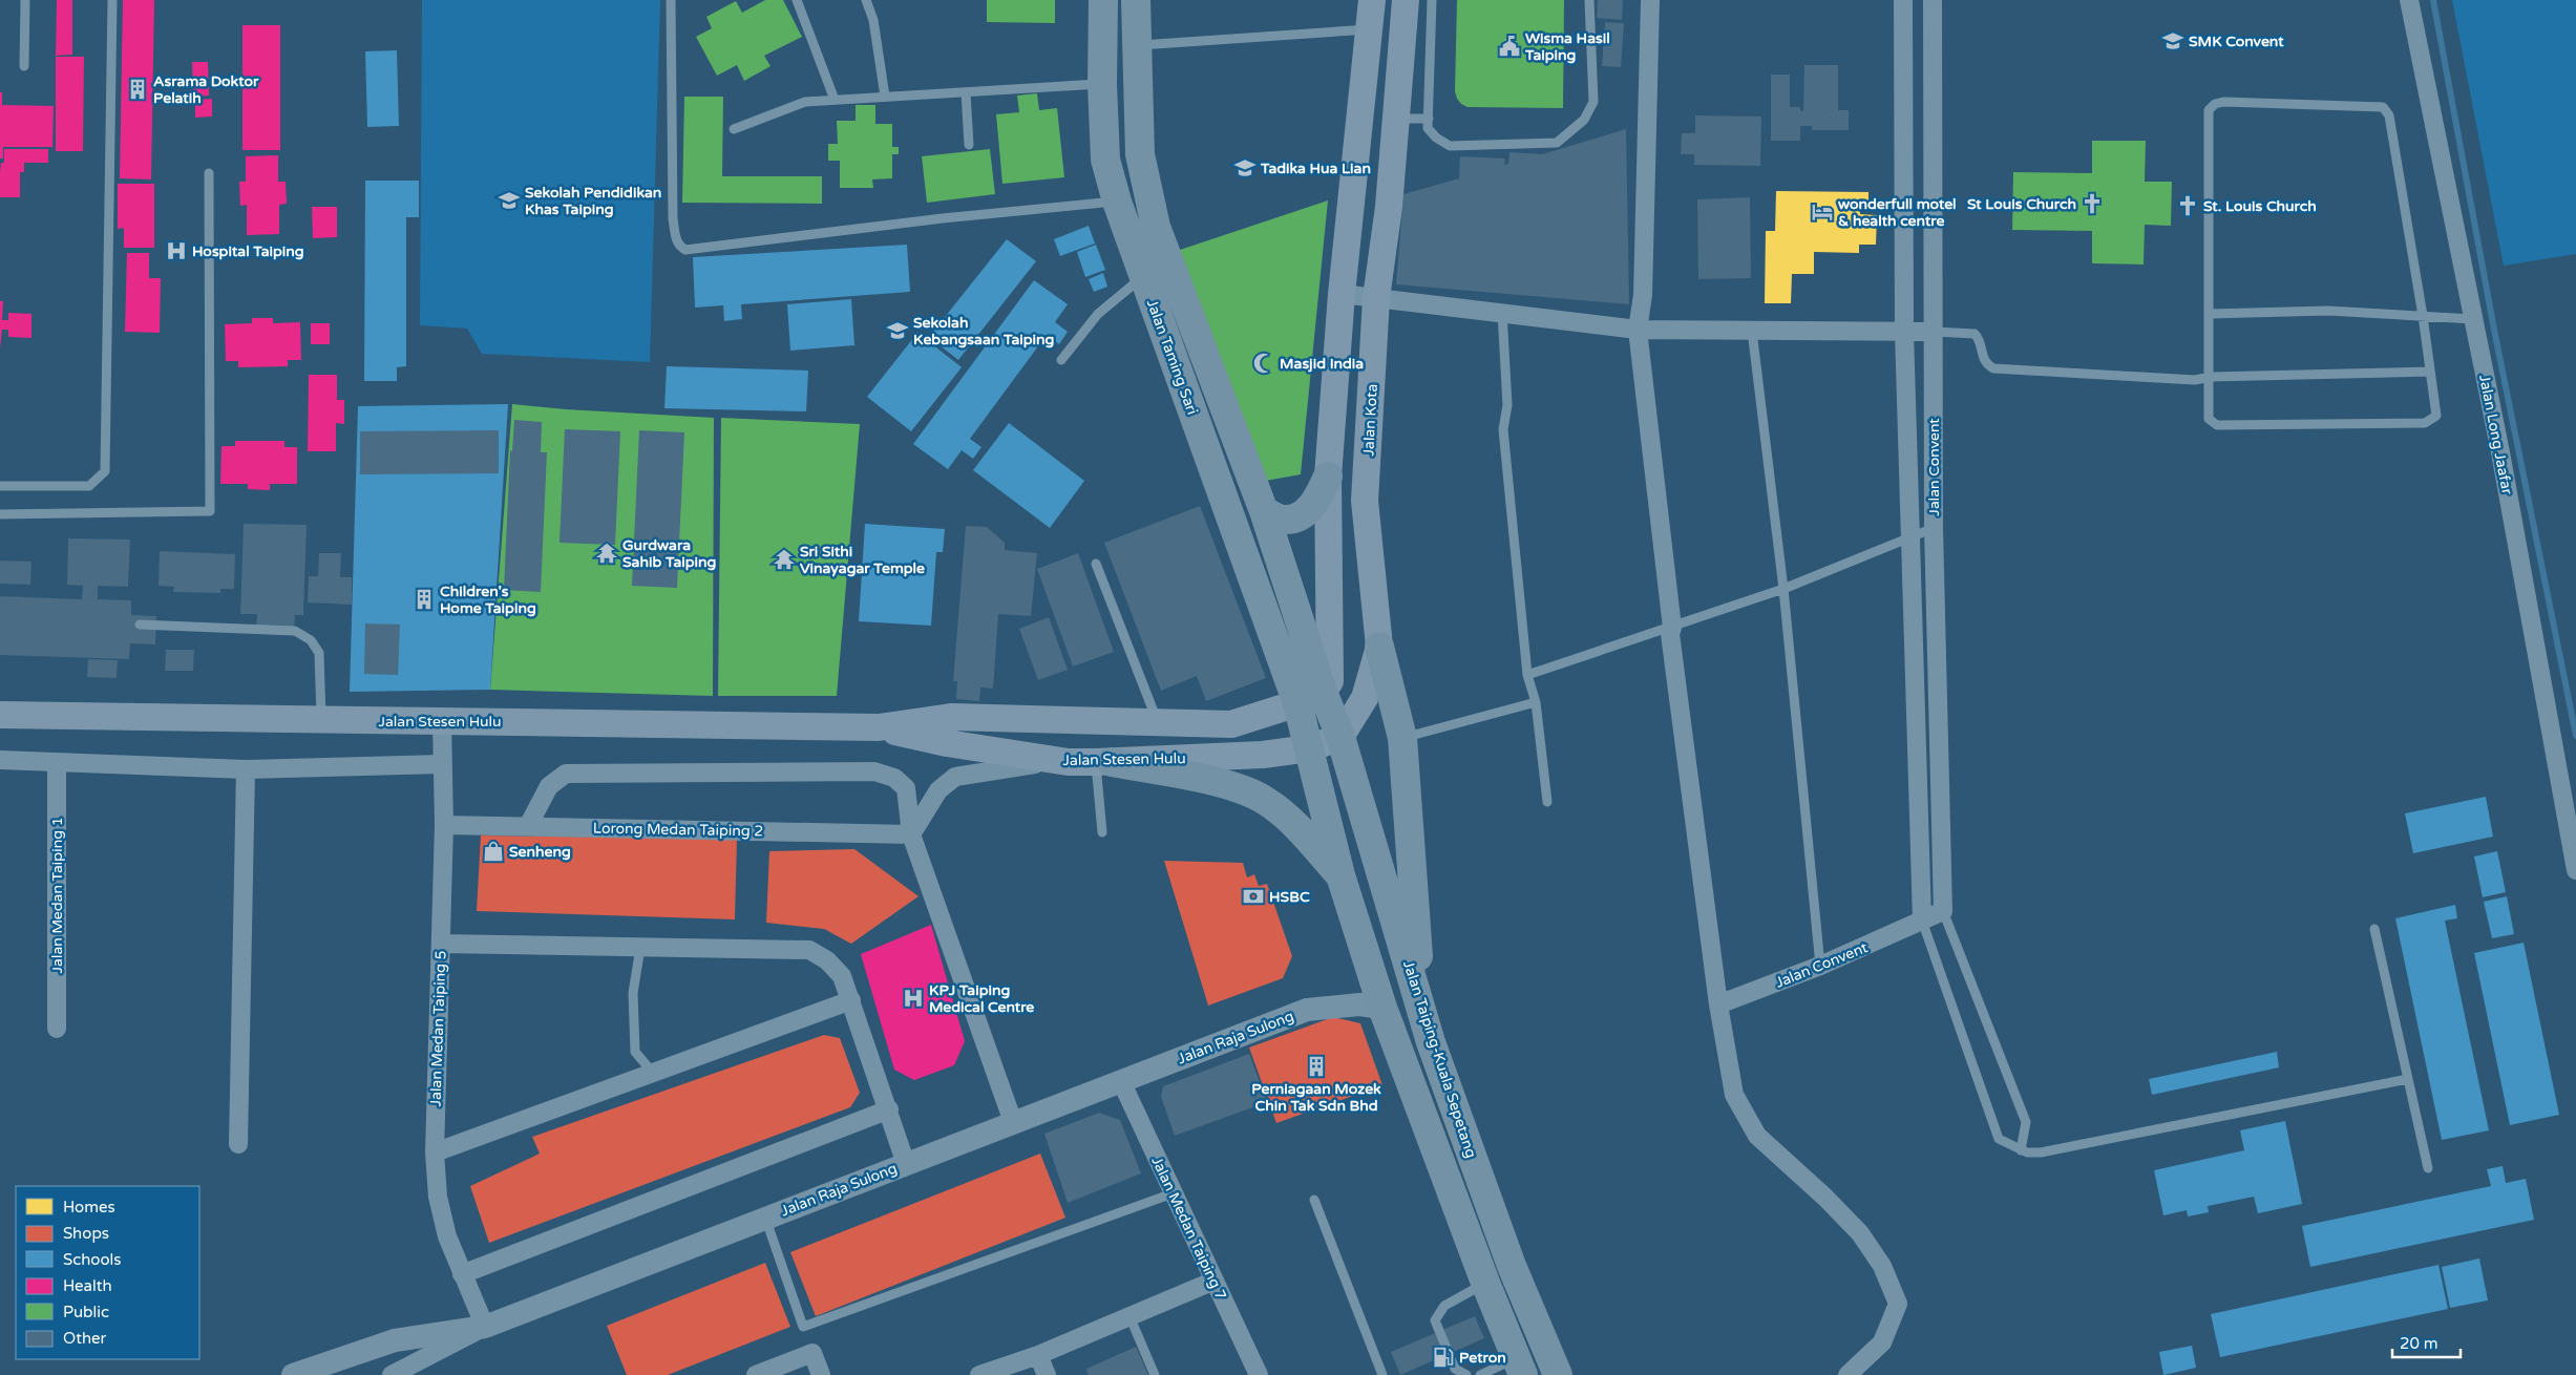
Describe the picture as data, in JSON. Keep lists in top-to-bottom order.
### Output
{
  "streets": {
    "main road": [
      "Jalan Taming Sari",
      "Jalan Kota",
      "Jalan Stesen Hulu",
      "Jalan Taiping-Kuala Sepetang"
    ],
    "street": [
      "Jalan Long Jaafar",
      "Jalan Convent",
      "Lorong Medan Taiping 2",
      "Jalan Medan Taiping 1",
      "Jalan Medan Taiping 5",
      "Jalan Raja Sulong",
      "Jalan Medan Taiping 7"
    ]
  },
  "crossings": [
    ["Jalan Taming Sari", "Jalan Stesen Hulu"],
    ["Jalan Taming Sari", "Jalan Taiping-Kuala Sepetang"],
    ["Jalan Kota", "Jalan Stesen Hulu"],
    ["Jalan Kota", "Jalan Taiping-Kuala Sepetang"],
    ["Jalan Stesen Hulu", "Jalan Medan Taiping 5"],
    ["Jalan Stesen Hulu", "Jalan Taiping-Kuala Sepetang"],
    ["Lorong Medan Taiping 2", "Jalan Medan Taiping 5"],
    ["Jalan Medan Taiping 5", "Jalan Raja Sulong"],
    ["Jalan Raja Sulong", "Jalan Medan Taiping 7"]
  ],
  "places": {
    "school or university": [
      "SMK Convent",
      "Tadika Hua Lian",
      "Sekolah Pendidikan Khas Taiping",
      "Sekolah Kebangsaan Taiping"
    ],
    "public building": ["Wisma Hasil Taiping"],
    "building": ["Asrama Doktor Pelatih", "Children's Home Taiping", "Perniagaan Mozek Chin Tak Sdn Bhd"],
    "church": ["St Louis Church", "St. Louis Church"],
    "hotel": ["wonderfull motel & health centre"],
    "hospital": ["Hospital Taiping", "KPJ Taiping Medical Centre"],
    "mosque": ["Masjid India"],
    "temple": ["Gurdwara Sahib Taiping", "Sri Sithi Vinayagar Temple"],
    "shop": ["Senheng"],
    "bank": ["HSBC"],
    "fuel station": ["Petron"]
  },
  "legend": [
    "Homes",
    "Shops",
    "Schools",
    "Health",
    "Public",
    "Other"
  ],
  "scale_bar": "20 m"
}
